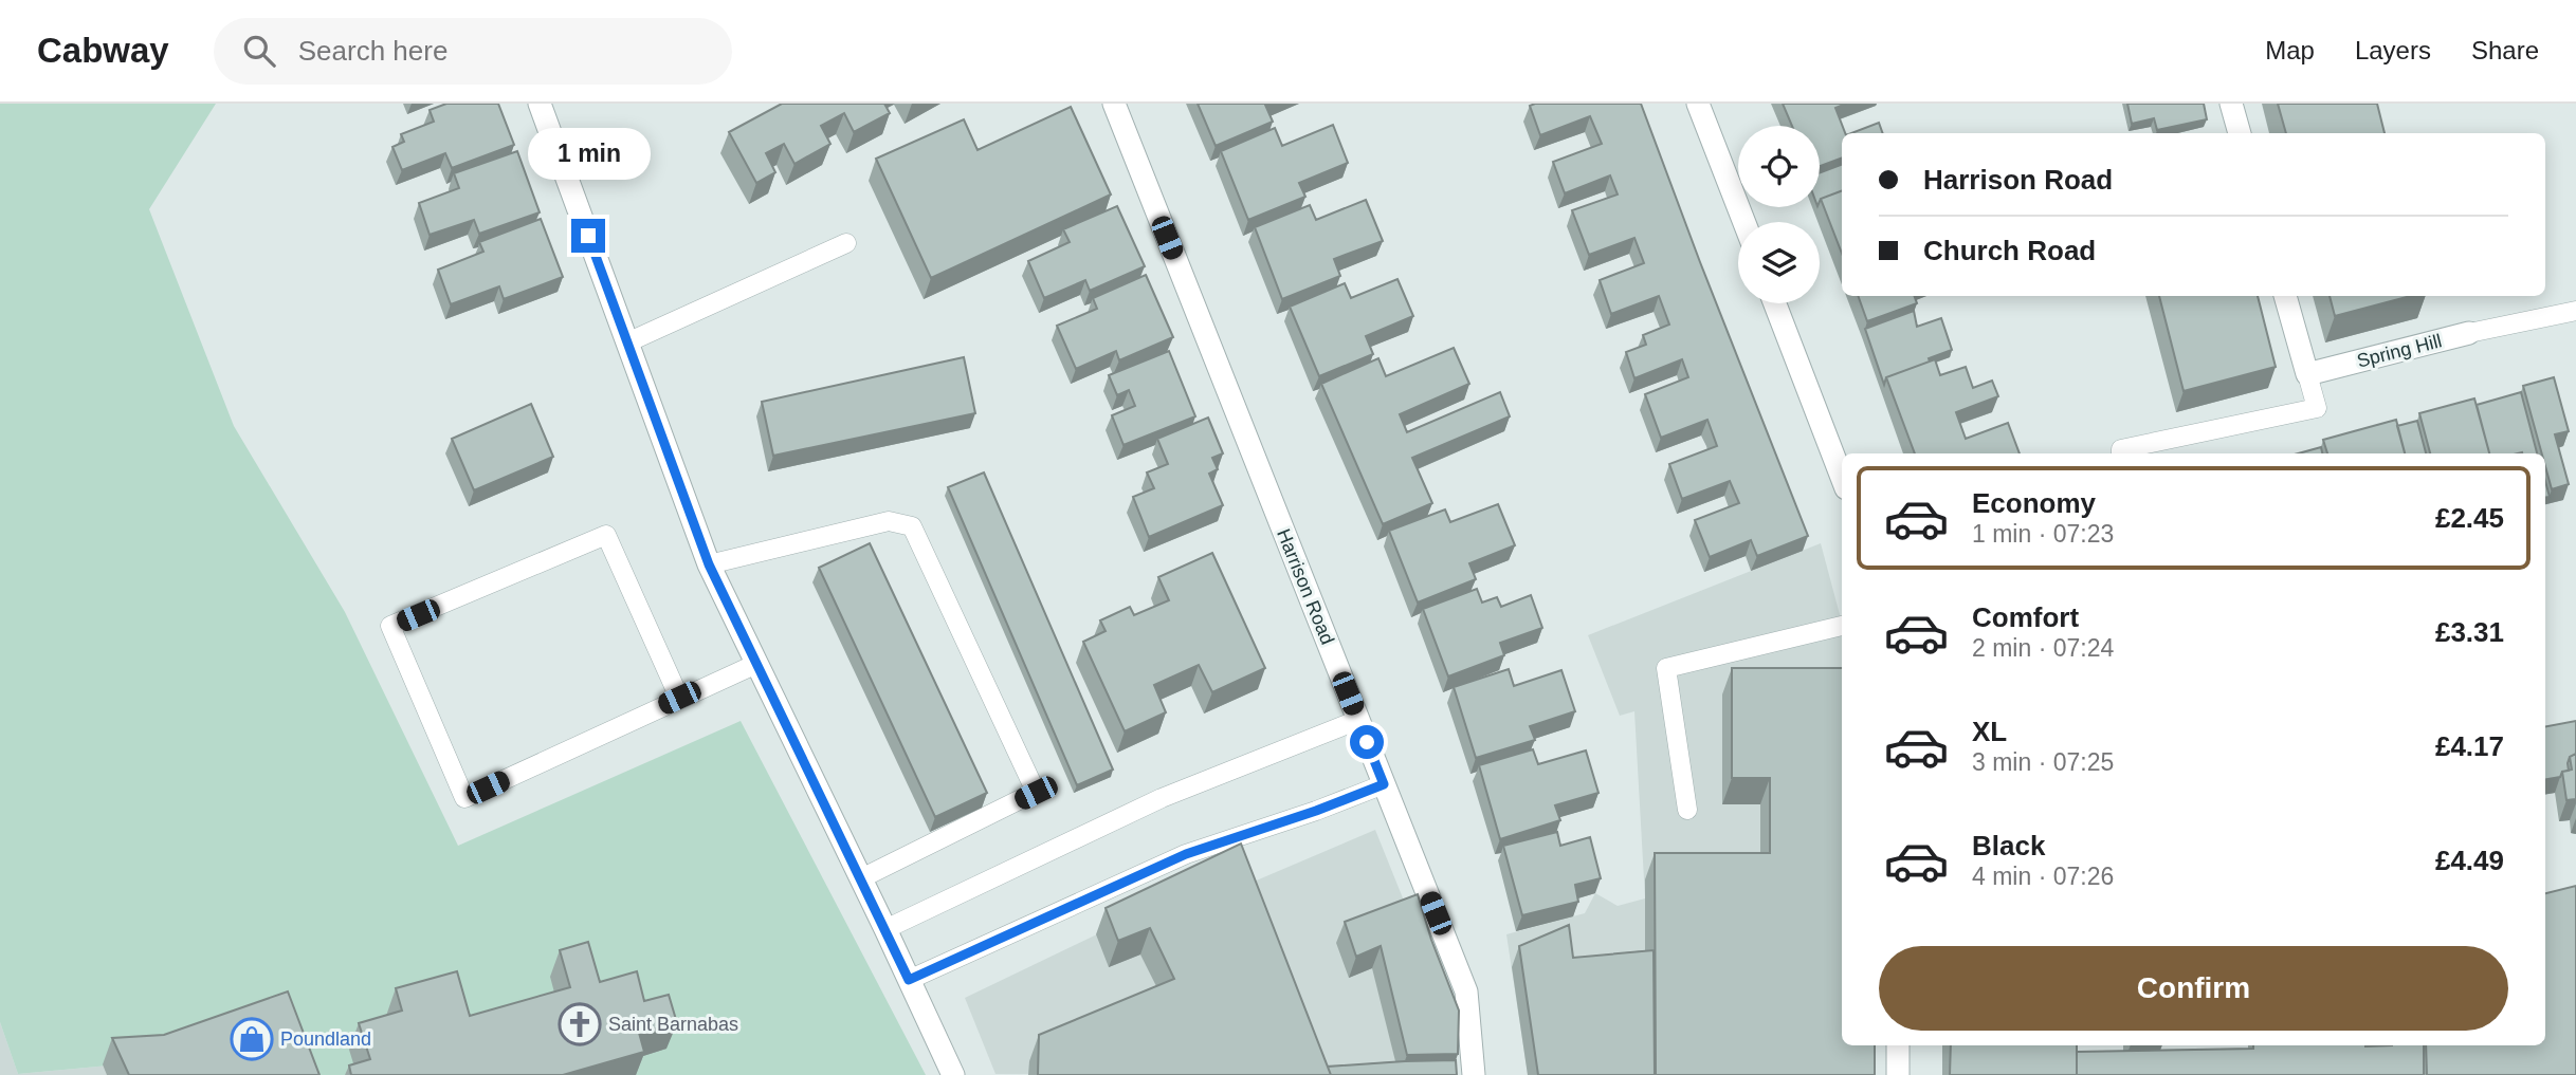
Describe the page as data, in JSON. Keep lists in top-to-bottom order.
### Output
{
  "streets": {
    "street": ["Spring Hill", "Harrison Road"]
  },
  "places": {
    "church": ["Saint Barnabas"],
    "shop": ["Poundland"]
  },
  "page": {
    "header": "Cabway",
    "search": "Search here",
    "nav": ["Map", "Layers", "Share"],
    "bubble": "1 min",
    "banner": ["Harrison Road", "Church Road"],
    "list": [
      {
        "name": "Economy",
        "note": "1 min · 07:23",
        "value": "£2.45"
      },
      {
        "name": "Comfort",
        "note": "2 min · 07:24",
        "value": "£3.31"
      },
      {
        "name": "XL",
        "note": "3 min · 07:25",
        "value": "£4.17"
      },
      {
        "name": "Black",
        "note": "4 min · 07:26",
        "value": "£4.49"
      }
    ],
    "buttons": "Confirm"
  }
}
